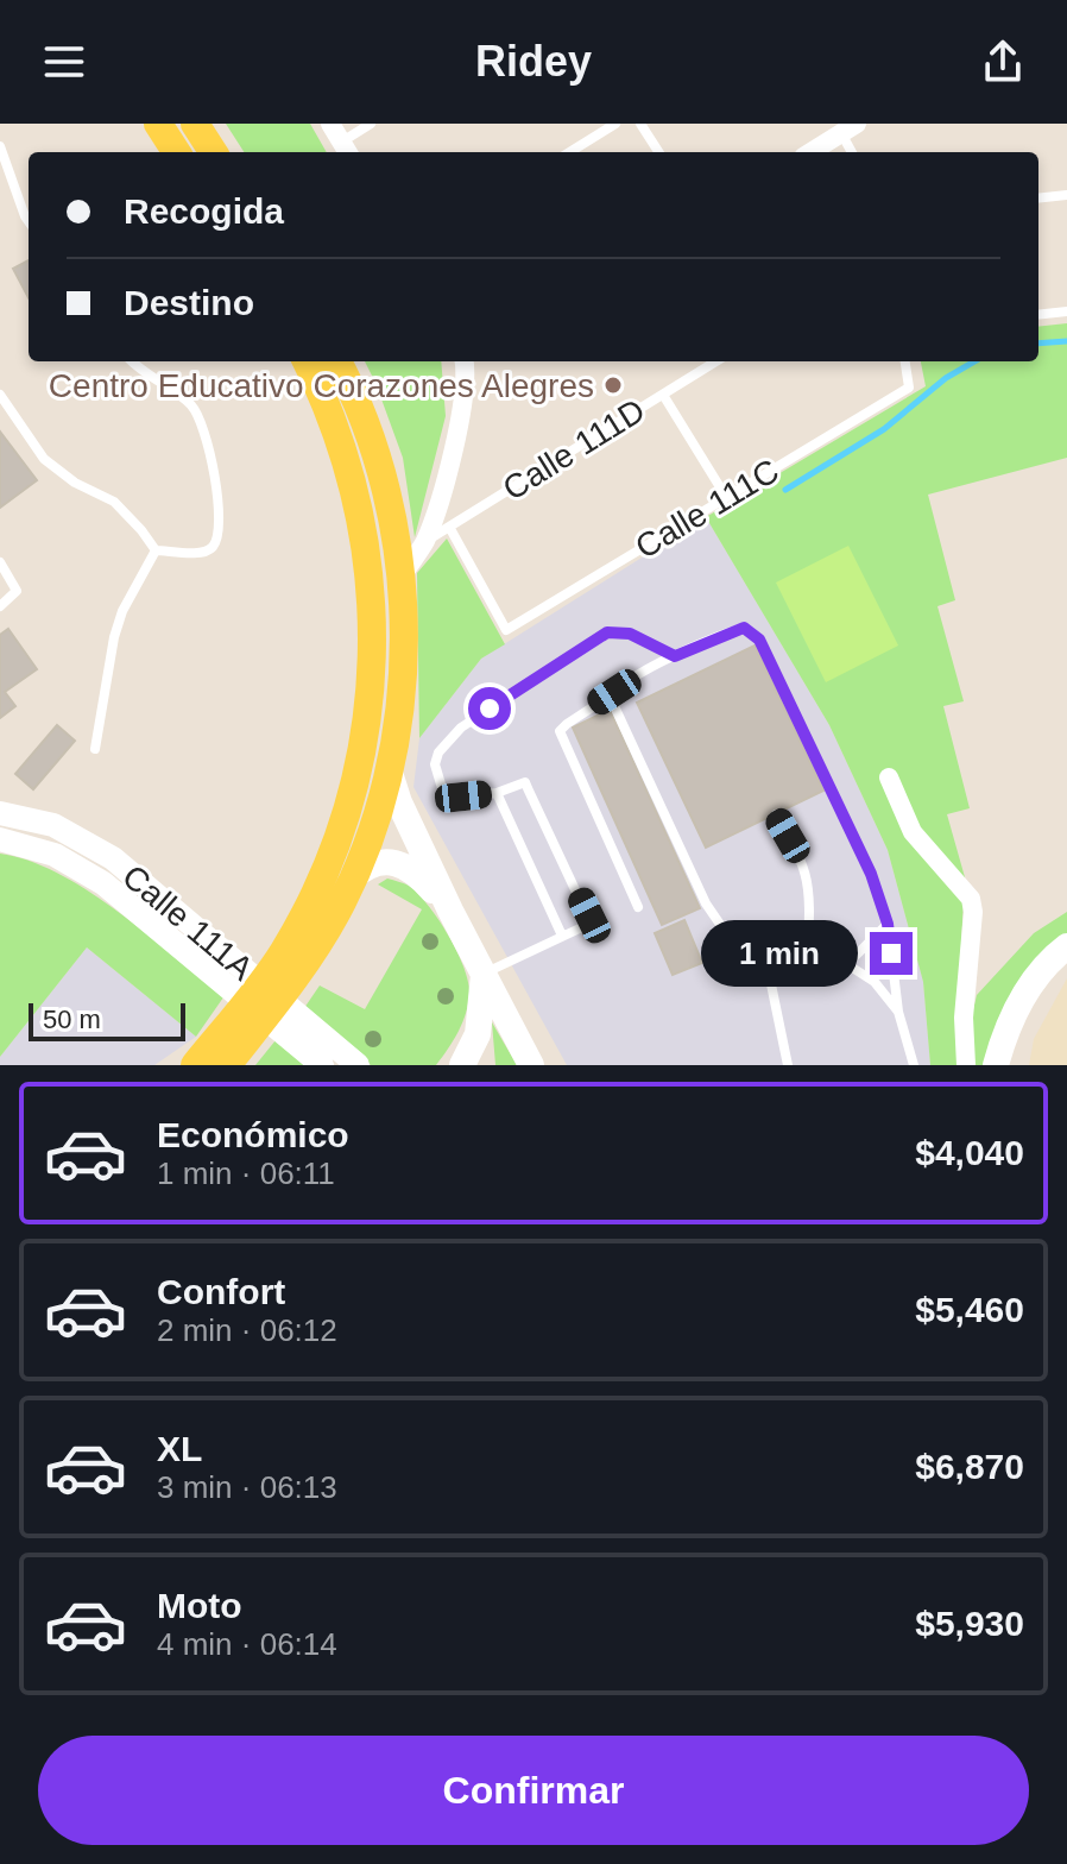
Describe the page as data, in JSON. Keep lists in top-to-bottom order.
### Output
{
  "streets": {
    "street": ["Calle 111A"],
    "lane": ["Calle 111D", "Calle 111C"]
  },
  "crossings": [
    ["Calle 111D", "Calle 111C"]
  ],
  "places": ["Centro Educativo Corazones Alegres"],
  "scale_bar": "50 m",
  "page": {
    "header": "Ridey",
    "banner": ["Recogida", "Destino"],
    "bubble": "1 min",
    "scale": "50 m",
    "list": [
      {
        "name": "Económico",
        "note": "1 min · 06:11",
        "value": "$4,040"
      },
      {
        "name": "Confort",
        "note": "2 min · 06:12",
        "value": "$5,460"
      },
      {
        "name": "XL",
        "note": "3 min · 06:13",
        "value": "$6,870"
      },
      {
        "name": "Moto",
        "note": "4 min · 06:14",
        "value": "$5,930"
      }
    ],
    "buttons": "Confirmar"
  }
}
